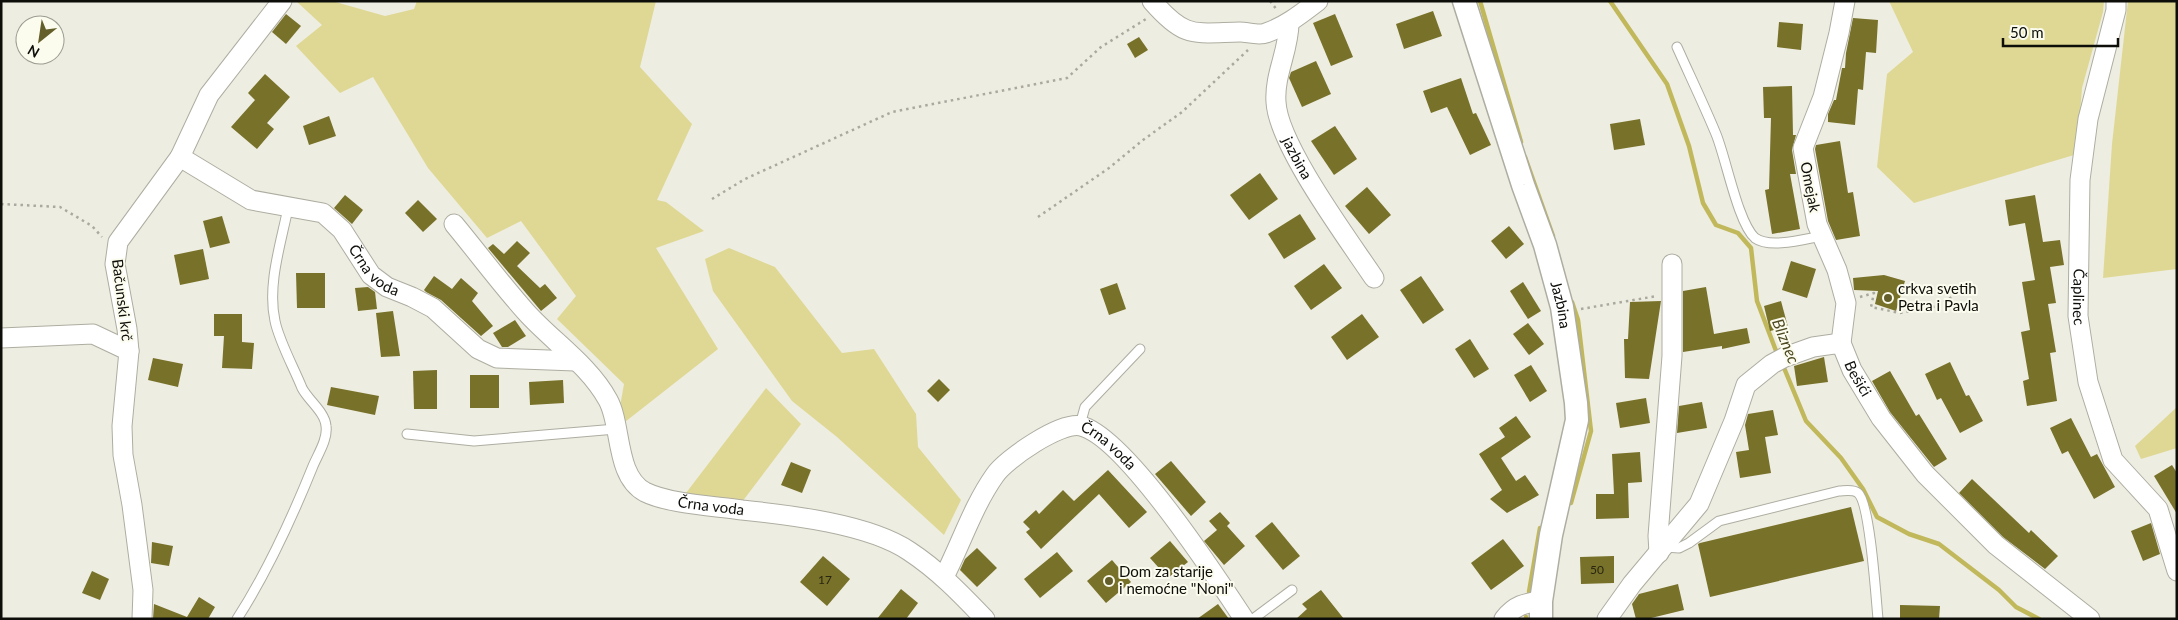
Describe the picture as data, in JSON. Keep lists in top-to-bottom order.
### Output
{
  "streets": {
    "street": [
      "jazbina",
      "Omejak",
      "Črna voda",
      "Čaplinec",
      "Bačunski krč",
      "Jazbina",
      "Bešići"
    ]
  },
  "crossings": [
    ["Omejak", "Bešići"],
    ["Črna voda", "Bačunski krč"]
  ],
  "water": ["Bliznec"],
  "places": ["crkva svetih Petra i Pavla", "Dom za starije i nemoćne \"Noni\""],
  "house_numbers": ["50", "17"],
  "scale_bar": "50 m",
  "north": "bottom left"
}
